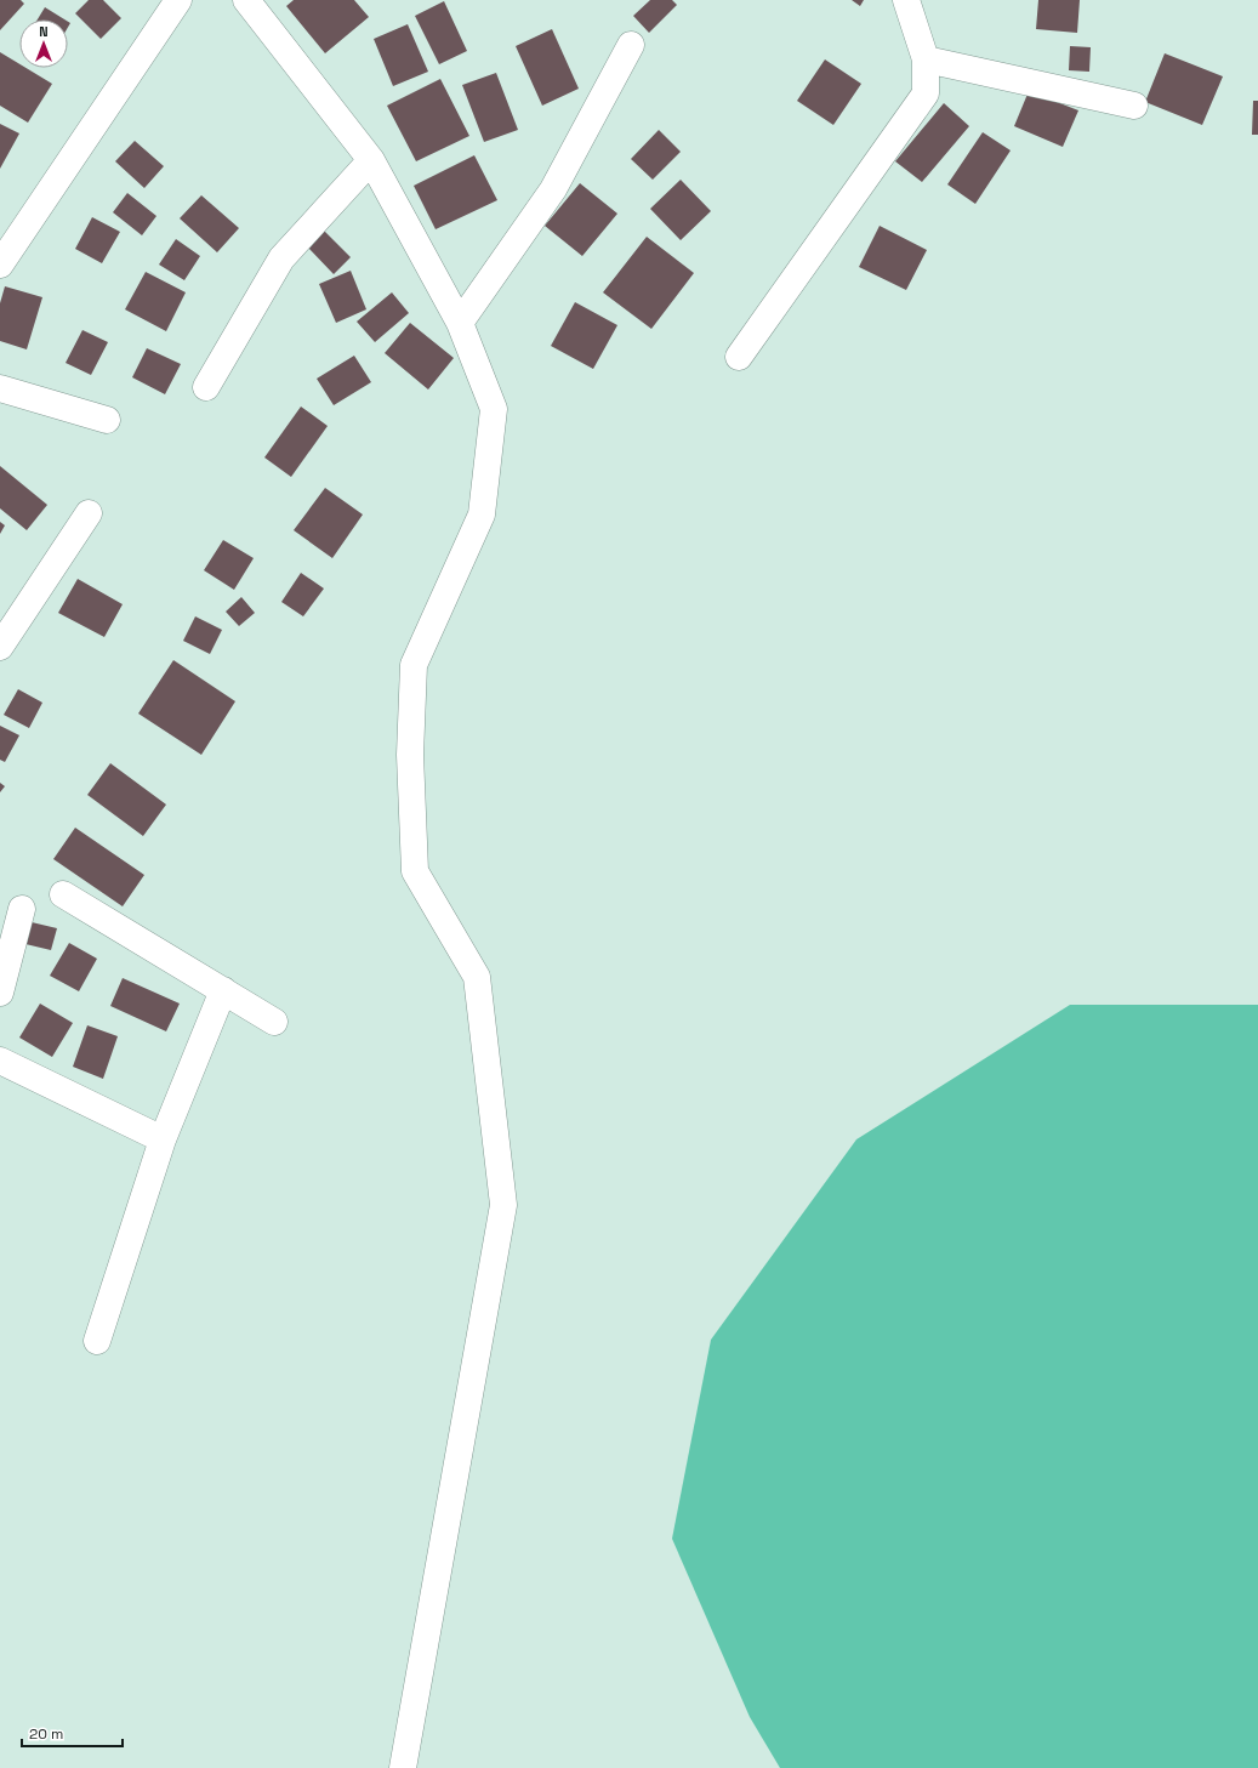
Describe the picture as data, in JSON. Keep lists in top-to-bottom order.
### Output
{
  "scale_bar": "20 m",
  "north": "top"
}
